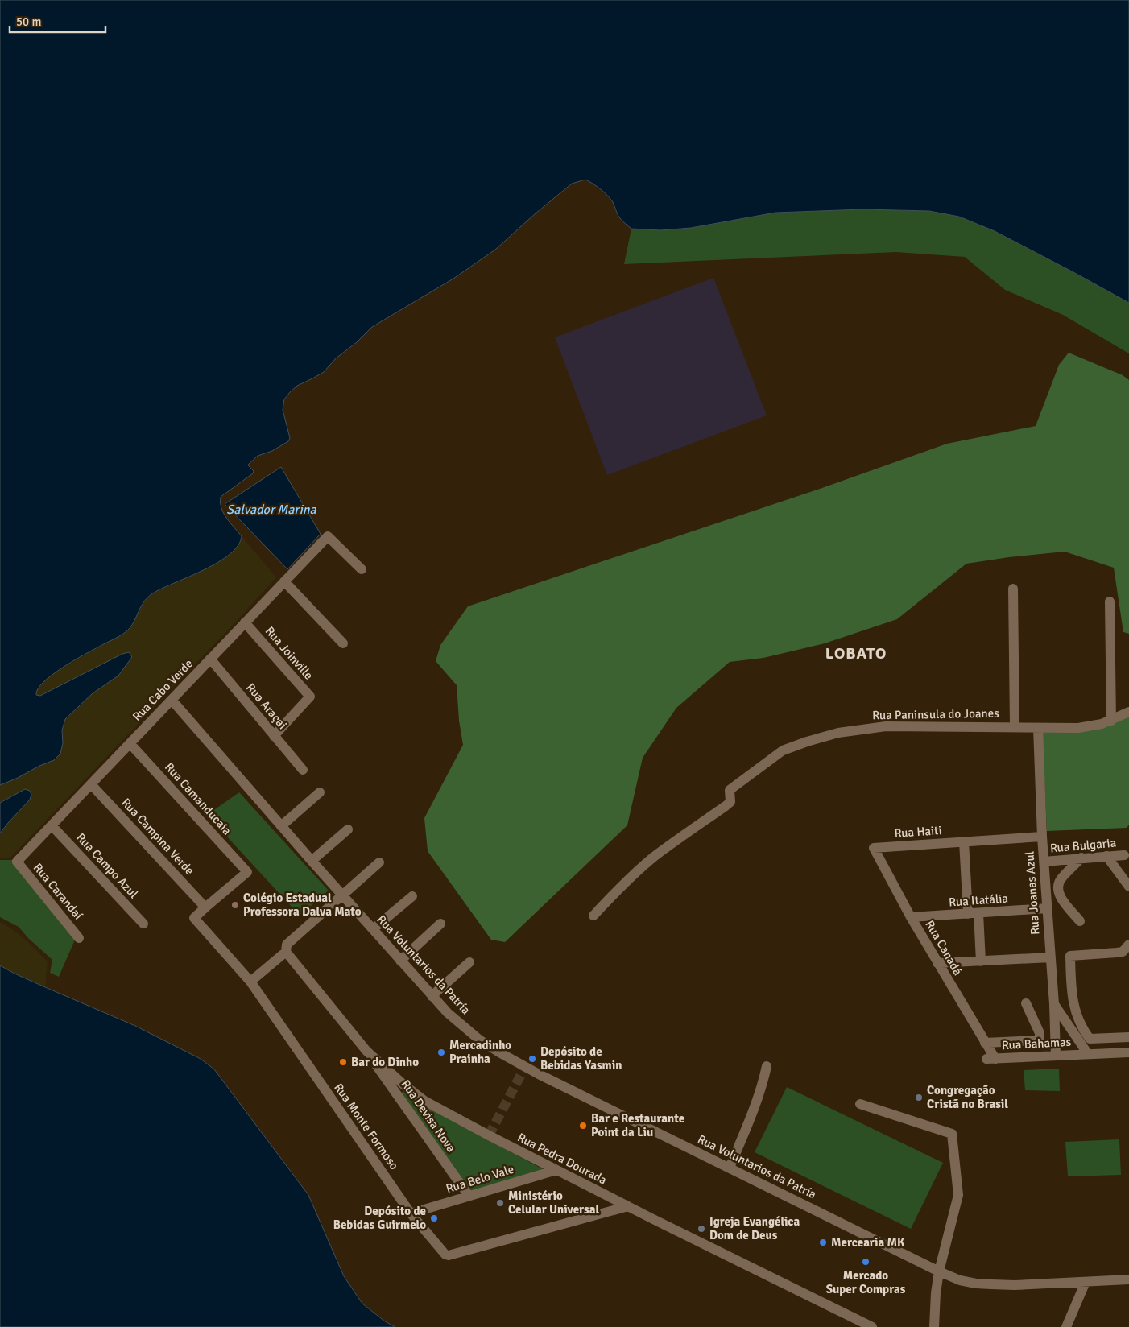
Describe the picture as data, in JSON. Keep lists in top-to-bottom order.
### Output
{
  "streets": {
    "street": [
      "Rua Joinville",
      "Rua Cabo Verde",
      "Rua Araçai",
      "Rua Paninsula do Joanes",
      "Rua Camanducaia",
      "Rua Haiti",
      "Rua Campina Verde",
      "Rua Bulgaria",
      "Rua Campo Azul",
      "Rua Carandaí",
      "Rua Joanas Azul",
      "Rua Itatália",
      "Rua Canadá",
      "Rua Voluntarios da Patría",
      "Rua Bahamas",
      "Rua Devisa Nova",
      "Rua Monte Formoso",
      "Rua Pedra Dourada",
      "Rua Belo Vale"
    ]
  },
  "crossings": [
    ["Rua Joinville", "Rua Cabo Verde"],
    ["Rua Joinville", "Rua Araçai"],
    ["Rua Cabo Verde", "Rua Araçai"],
    ["Rua Cabo Verde", "Rua Camanducaia"],
    ["Rua Cabo Verde", "Rua Campina Verde"],
    ["Rua Cabo Verde", "Rua Campo Azul"],
    ["Rua Cabo Verde", "Rua Carandaí"],
    ["Rua Cabo Verde", "Rua Voluntarios da Patría"],
    ["Rua Paninsula do Joanes", "Rua Joanas Azul"],
    ["Rua Camanducaia", "Rua Monte Formoso"],
    ["Rua Haiti", "Rua Joanas Azul"],
    ["Rua Haiti", "Rua Canadá"],
    ["Rua Campina Verde", "Rua Monte Formoso"],
    ["Rua Bulgaria", "Rua Joanas Azul"],
    ["Rua Joanas Azul", "Rua Itatália"],
    ["Rua Joanas Azul", "Rua Bahamas"],
    ["Rua Itatália", "Rua Canadá"],
    ["Rua Canadá", "Rua Bahamas"],
    ["Rua Devisa Nova", "Rua Pedra Dourada"],
    ["Rua Devisa Nova", "Rua Belo Vale"],
    ["Rua Monte Formoso", "Rua Pedra Dourada"],
    ["Rua Monte Formoso", "Rua Belo Vale"],
    ["Rua Pedra Dourada", "Rua Belo Vale"]
  ],
  "districts": ["LOBATO"],
  "water": ["Salvador Marina"],
  "places": [
    "Colégio Estadual Professora Dalva Mato",
    "Mercadinho Prainha",
    "Depósito de Bebidas Yasmin",
    "Bar do Dinho",
    "Congregação Cristã no Brasil",
    "Bar e Restaurante Point da Liu",
    "Ministério Celular Universal",
    "Depósito de Bebidas Guirmelo",
    "Igreja Evangélica Dom de Deus",
    "Mercearia MK",
    "Mercado Super Compras"
  ],
  "scale_bar": "50 m"
}
